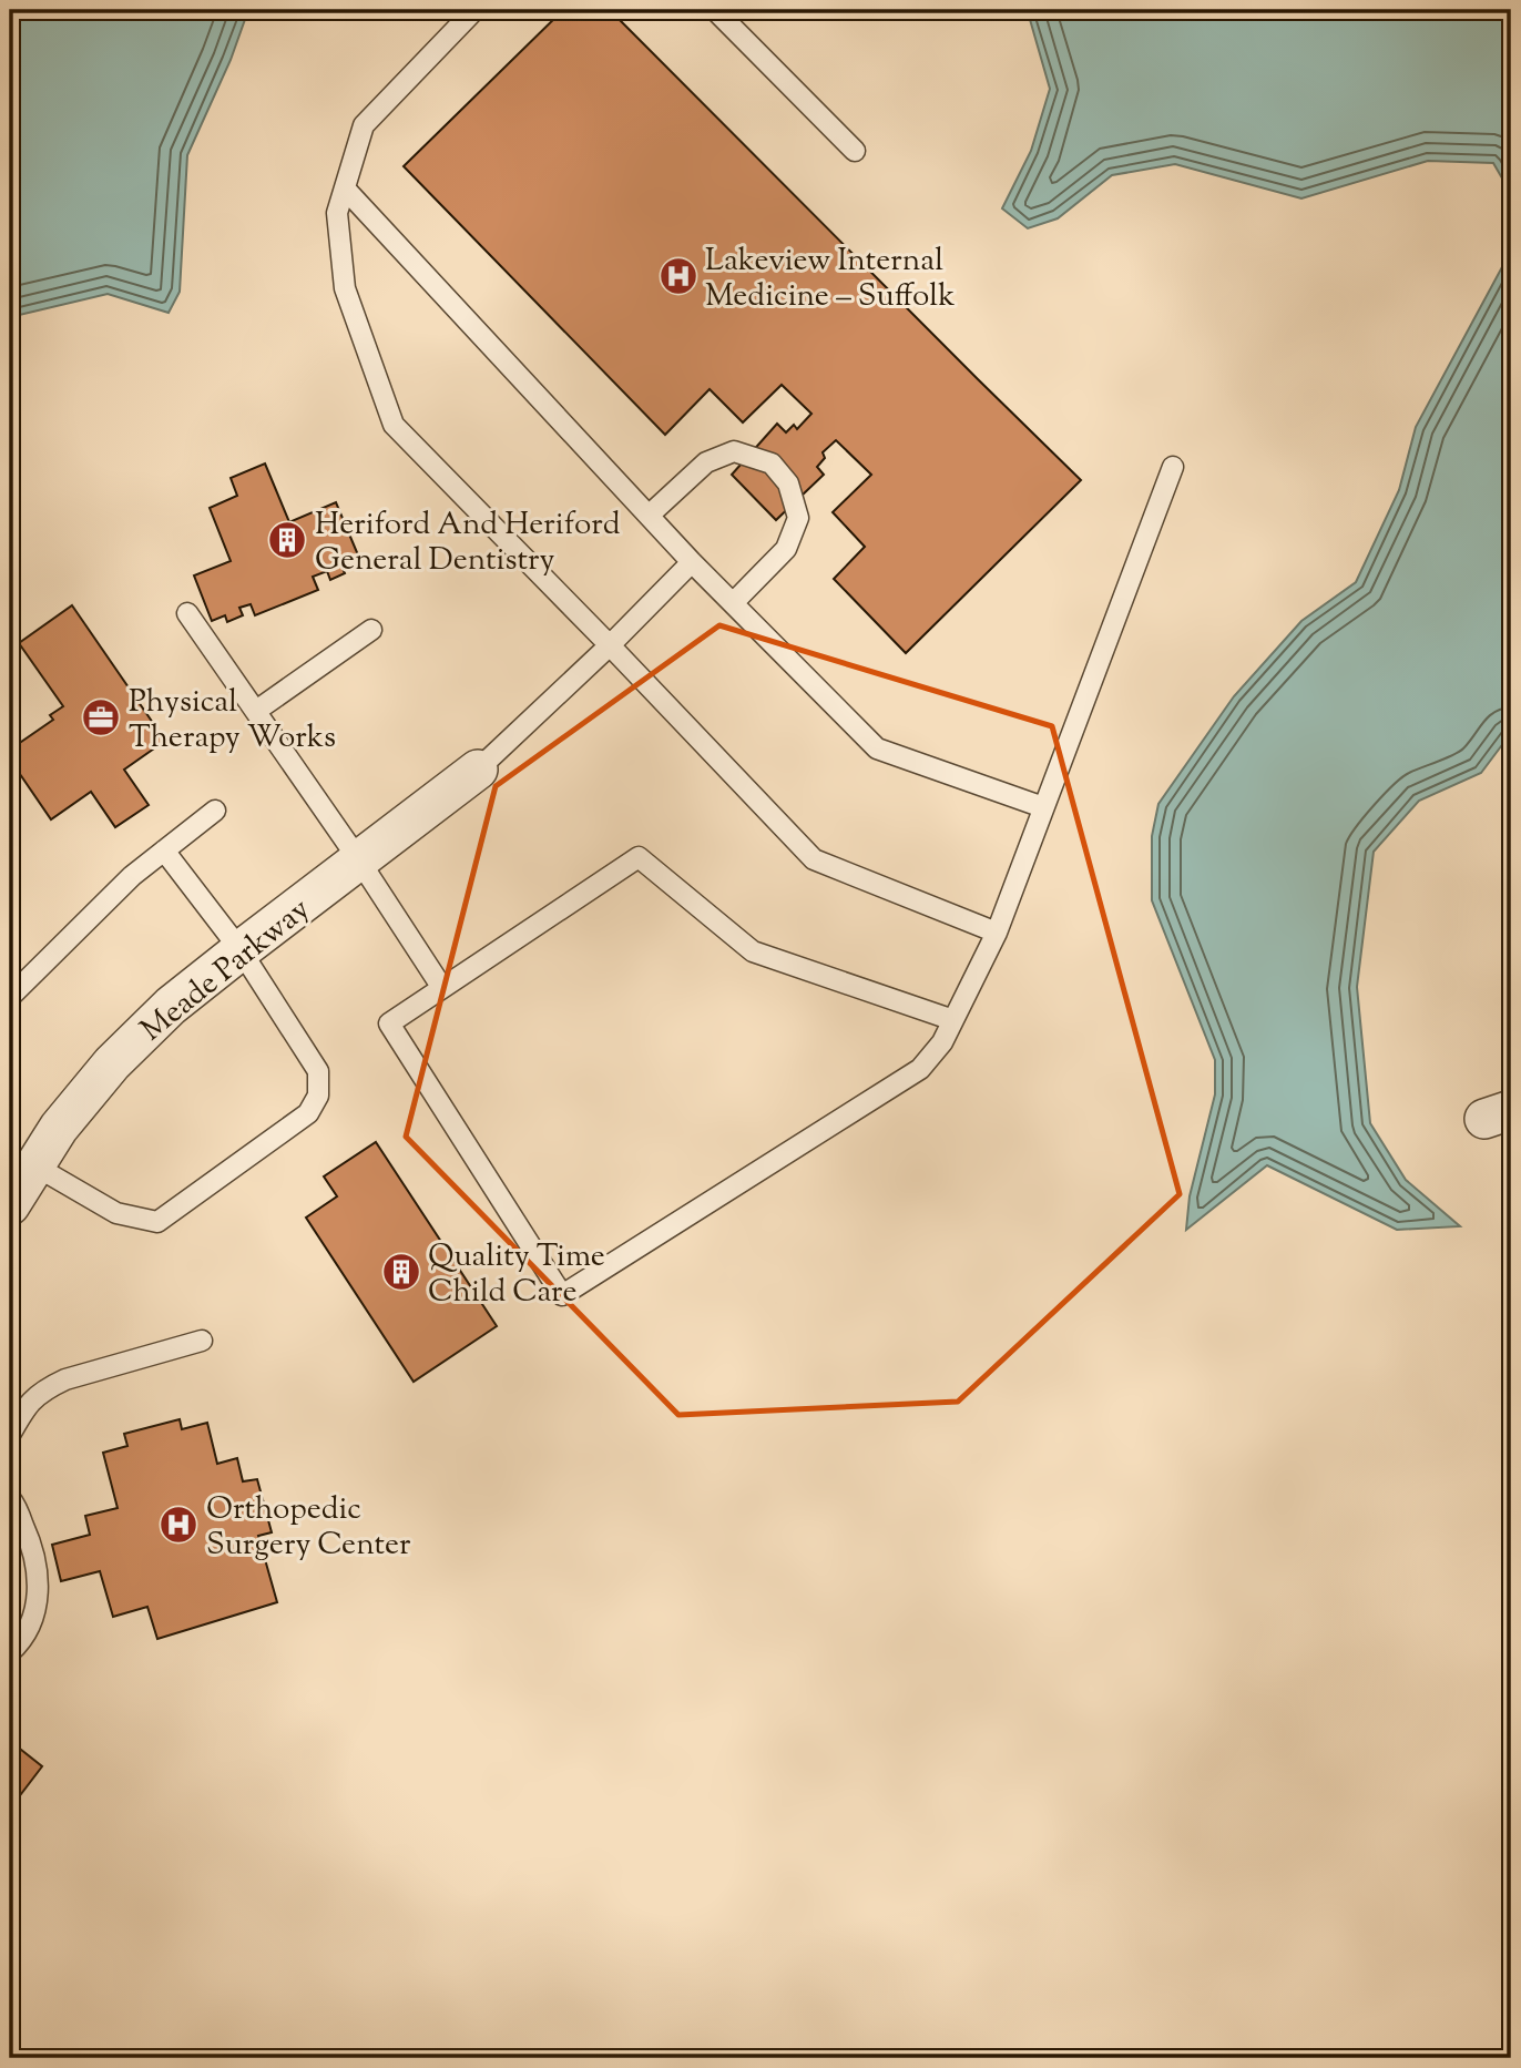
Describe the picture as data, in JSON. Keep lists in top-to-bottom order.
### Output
{
  "streets": {
    "street": ["Meade Parkway"]
  },
  "places": {
    "hospital": ["Lakeview Internal Medicine – Suffolk", "Orthopedic Surgery Center"],
    "building": ["Heriford And Heriford General Dentistry", "Quality Time Child Care"],
    "office": ["Physical Therapy Works"]
  }
}
